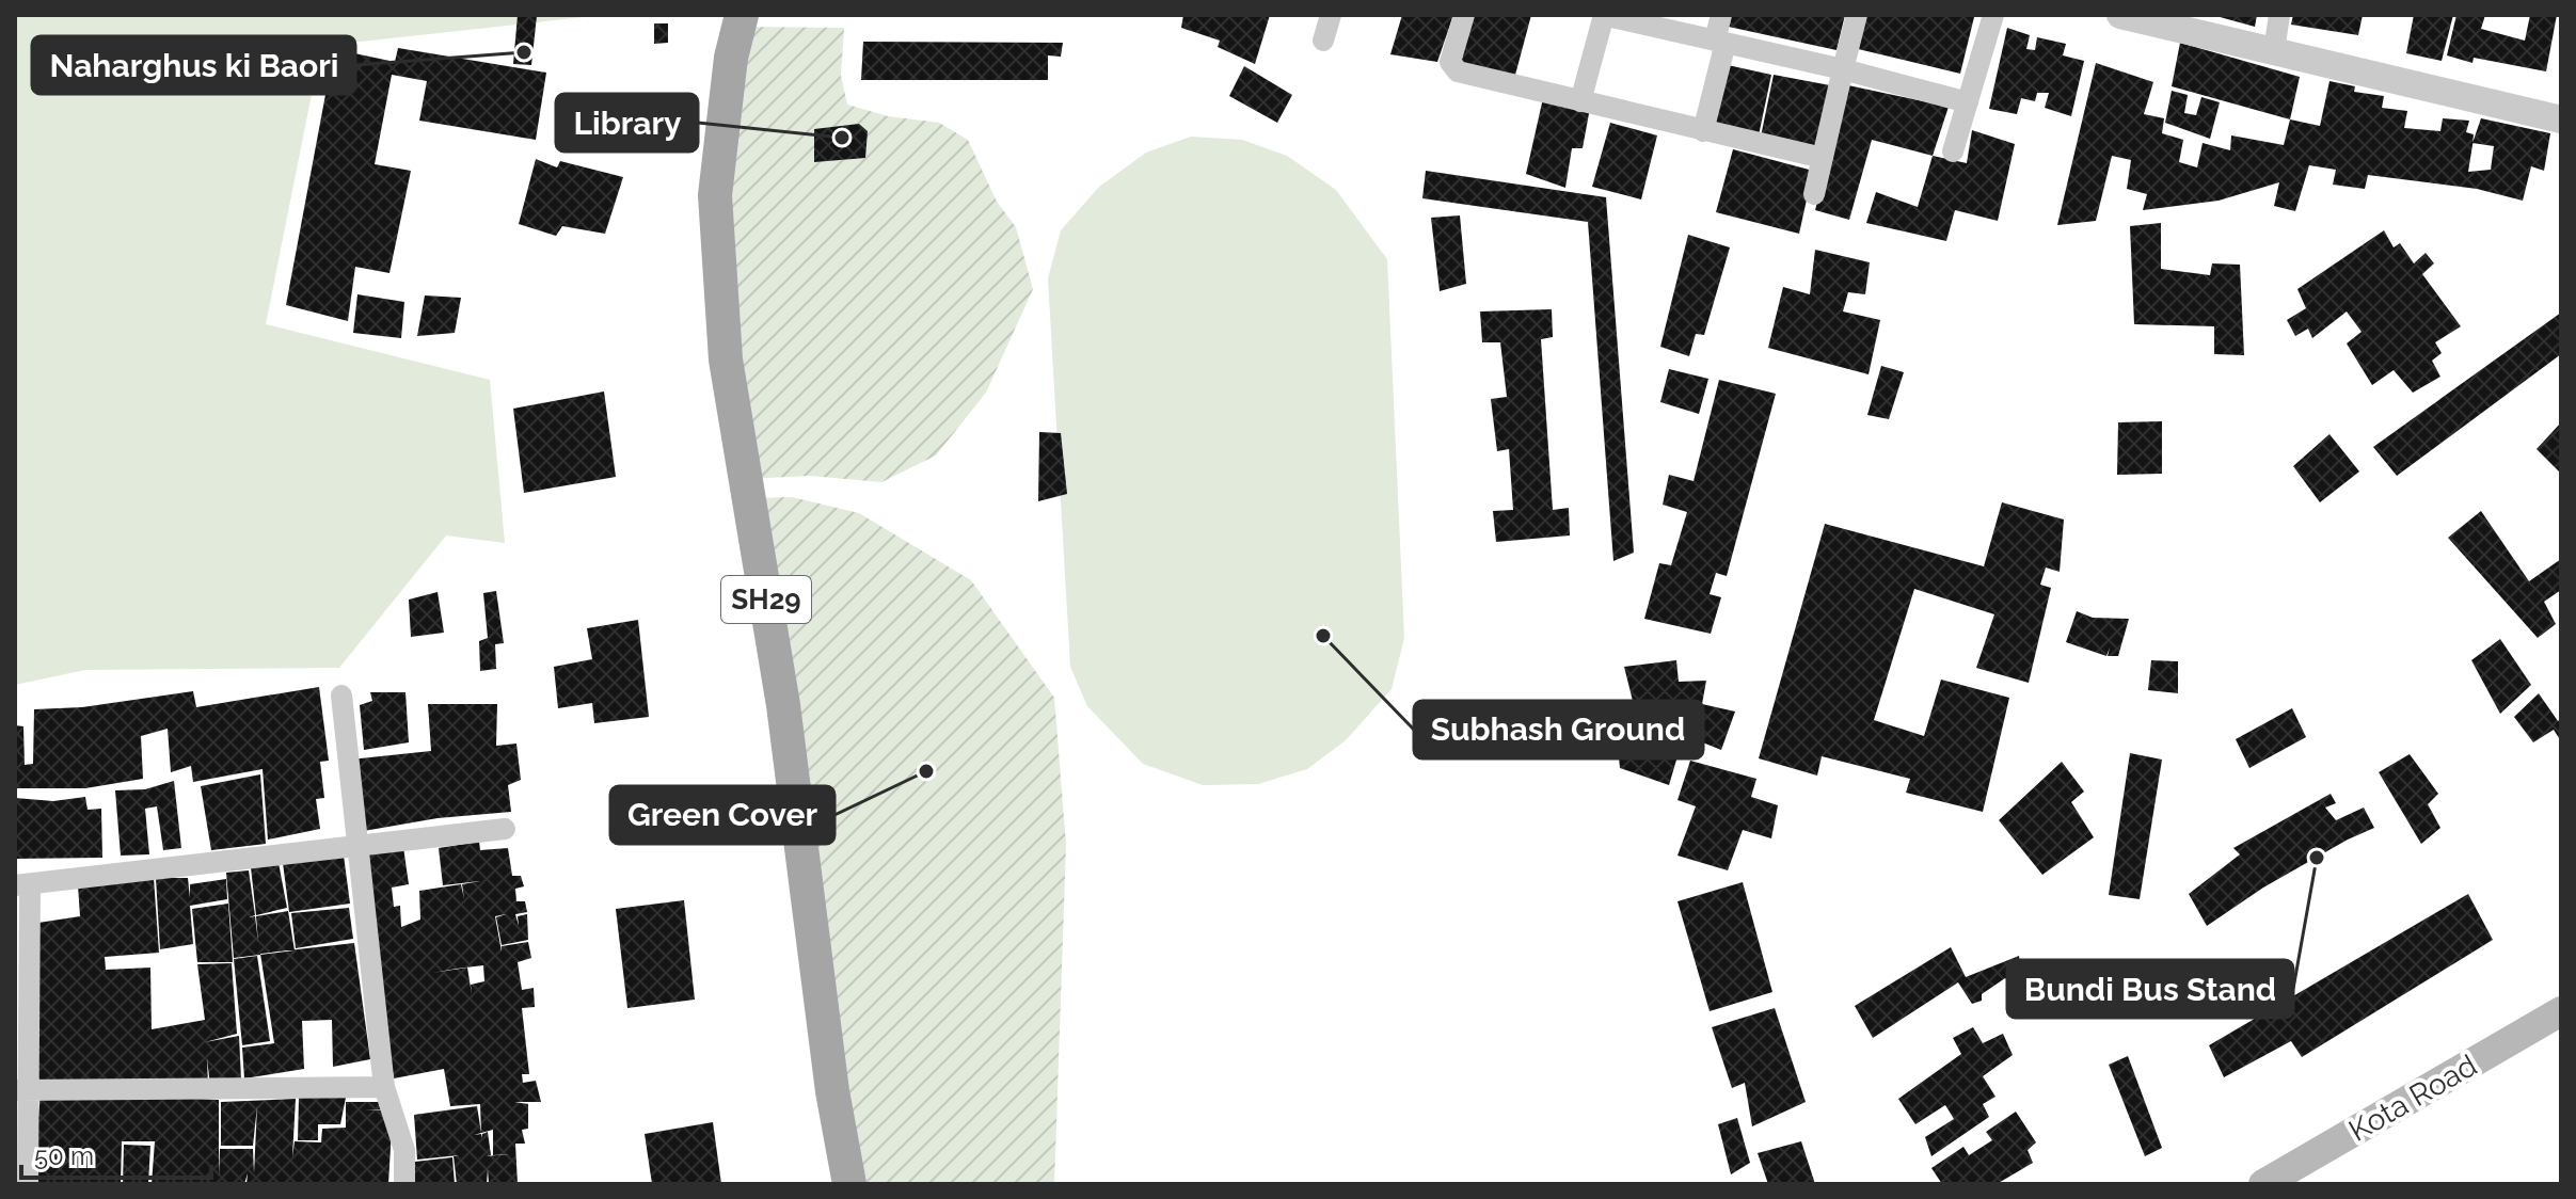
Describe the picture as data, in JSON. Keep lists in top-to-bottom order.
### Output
{
  "streets": {
    "main road": ["SH29", "Kota Road"]
  },
  "places": [
    "Naharghus ki Baori",
    "Library",
    "Subhash Ground",
    "Green Cover",
    "Bundi Bus Stand"
  ],
  "scale_bar": "50 m"
}
